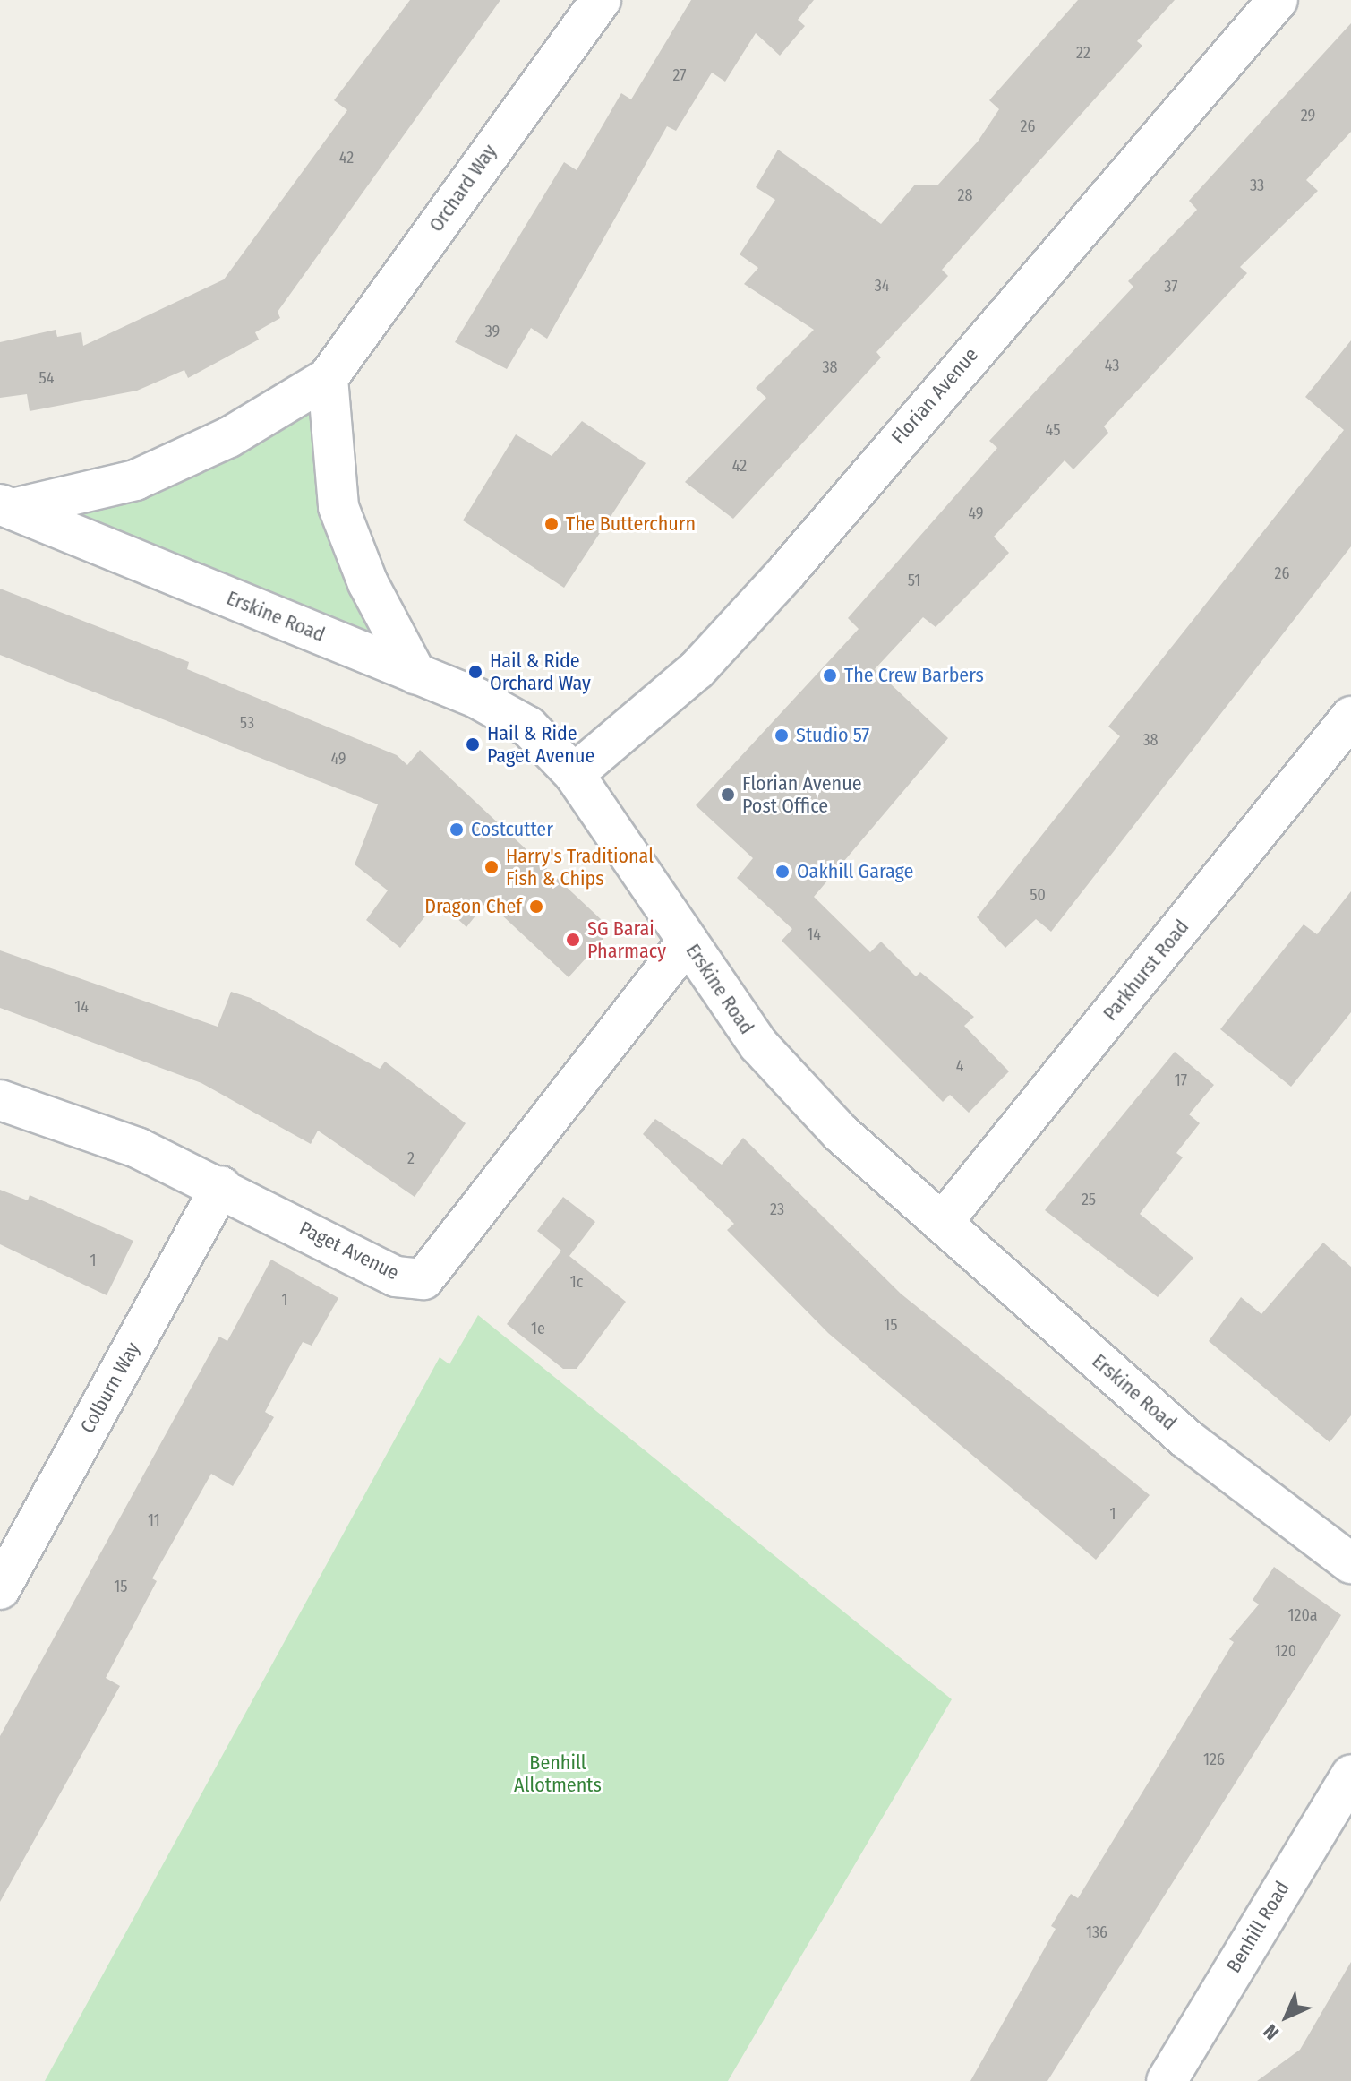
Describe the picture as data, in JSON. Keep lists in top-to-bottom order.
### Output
{
  "streets": {
    "street": [
      "Orchard Way",
      "Florian Avenue",
      "Erskine Road",
      "Parkhurst Road",
      "Paget Avenue",
      "Colburn Way",
      "Benhill Road"
    ]
  },
  "crossings": [
    ["Orchard Way", "Erskine Road"],
    ["Florian Avenue", "Erskine Road"],
    ["Erskine Road", "Parkhurst Road"],
    ["Erskine Road", "Paget Avenue"],
    ["Paget Avenue", "Colburn Way"]
  ],
  "parks": ["Benhill Allotments"],
  "places": [
    "The Butterchurn",
    "Hail & Ride Orchard Way",
    "The Crew Barbers",
    "Studio 57",
    "Hail & Ride Paget Avenue",
    "Florian Avenue Post Office",
    "Costcutter",
    "Harry's Traditional Fish & Chips",
    "Oakhill Garage",
    "Dragon Chef",
    "SG Barai Pharmacy"
  ],
  "house_numbers": [
    "22",
    "27",
    "29",
    "26",
    "42",
    "33",
    "28",
    "34",
    "37",
    "39",
    "43",
    "38",
    "54",
    "45",
    "42",
    "49",
    "26",
    "51",
    "53",
    "38",
    "49",
    "50",
    "14",
    "14",
    "4",
    "17",
    "2",
    "25",
    "23",
    "1",
    "1c",
    "1",
    "15",
    "1e",
    "1",
    "11",
    "15",
    "120a",
    "120",
    "126",
    "136"
  ],
  "north": "bottom left"
}
